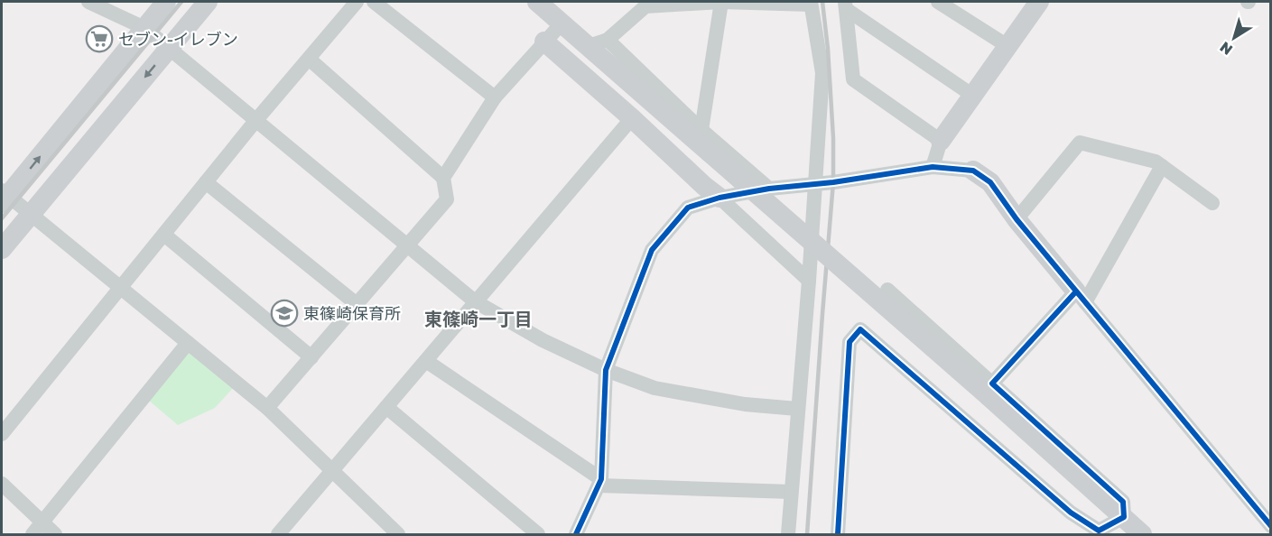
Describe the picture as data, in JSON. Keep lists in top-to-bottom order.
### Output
{
  "districts": ["東篠崎一丁目"],
  "places": {
    "supermarket": ["セブン-イレブン"],
    "school or university": ["東篠崎保育所"]
  },
  "north": "bottom left"
}
